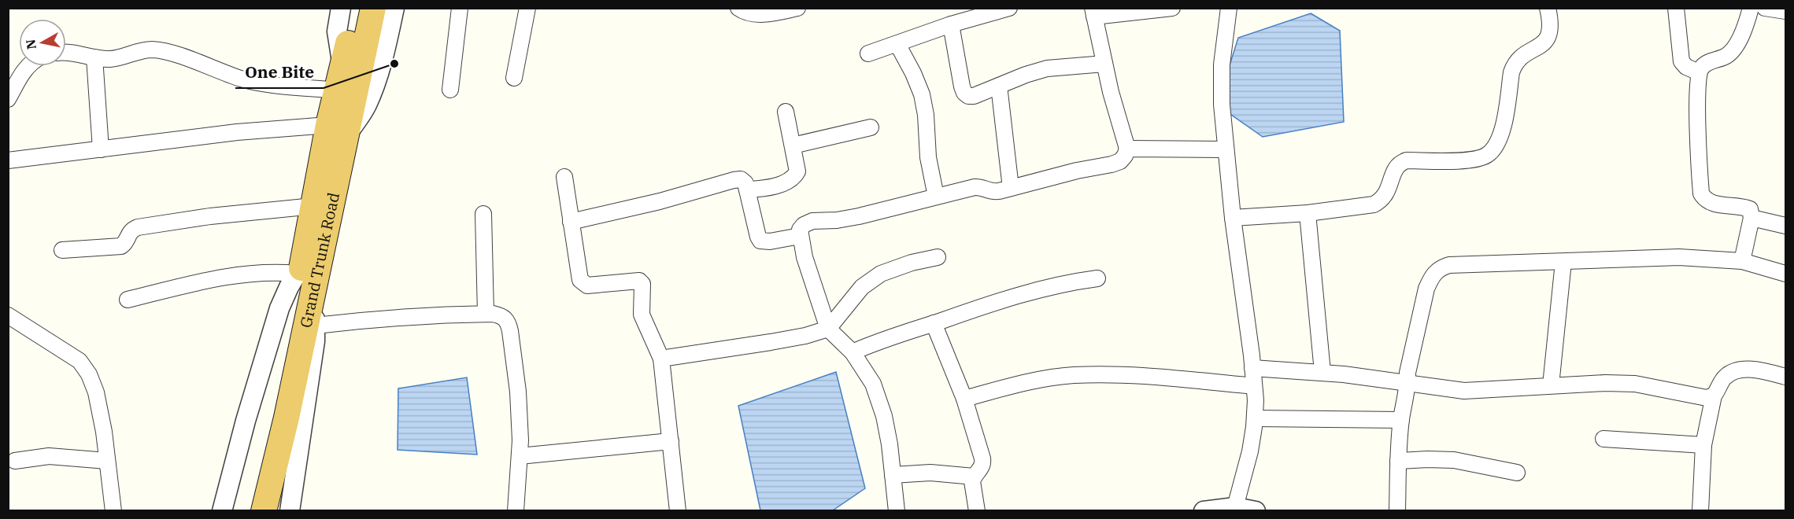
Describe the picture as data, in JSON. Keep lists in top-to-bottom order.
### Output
{
  "streets": {
    "highway": ["Grand Trunk Road"]
  },
  "places": ["One Bite"],
  "north": "left"
}
